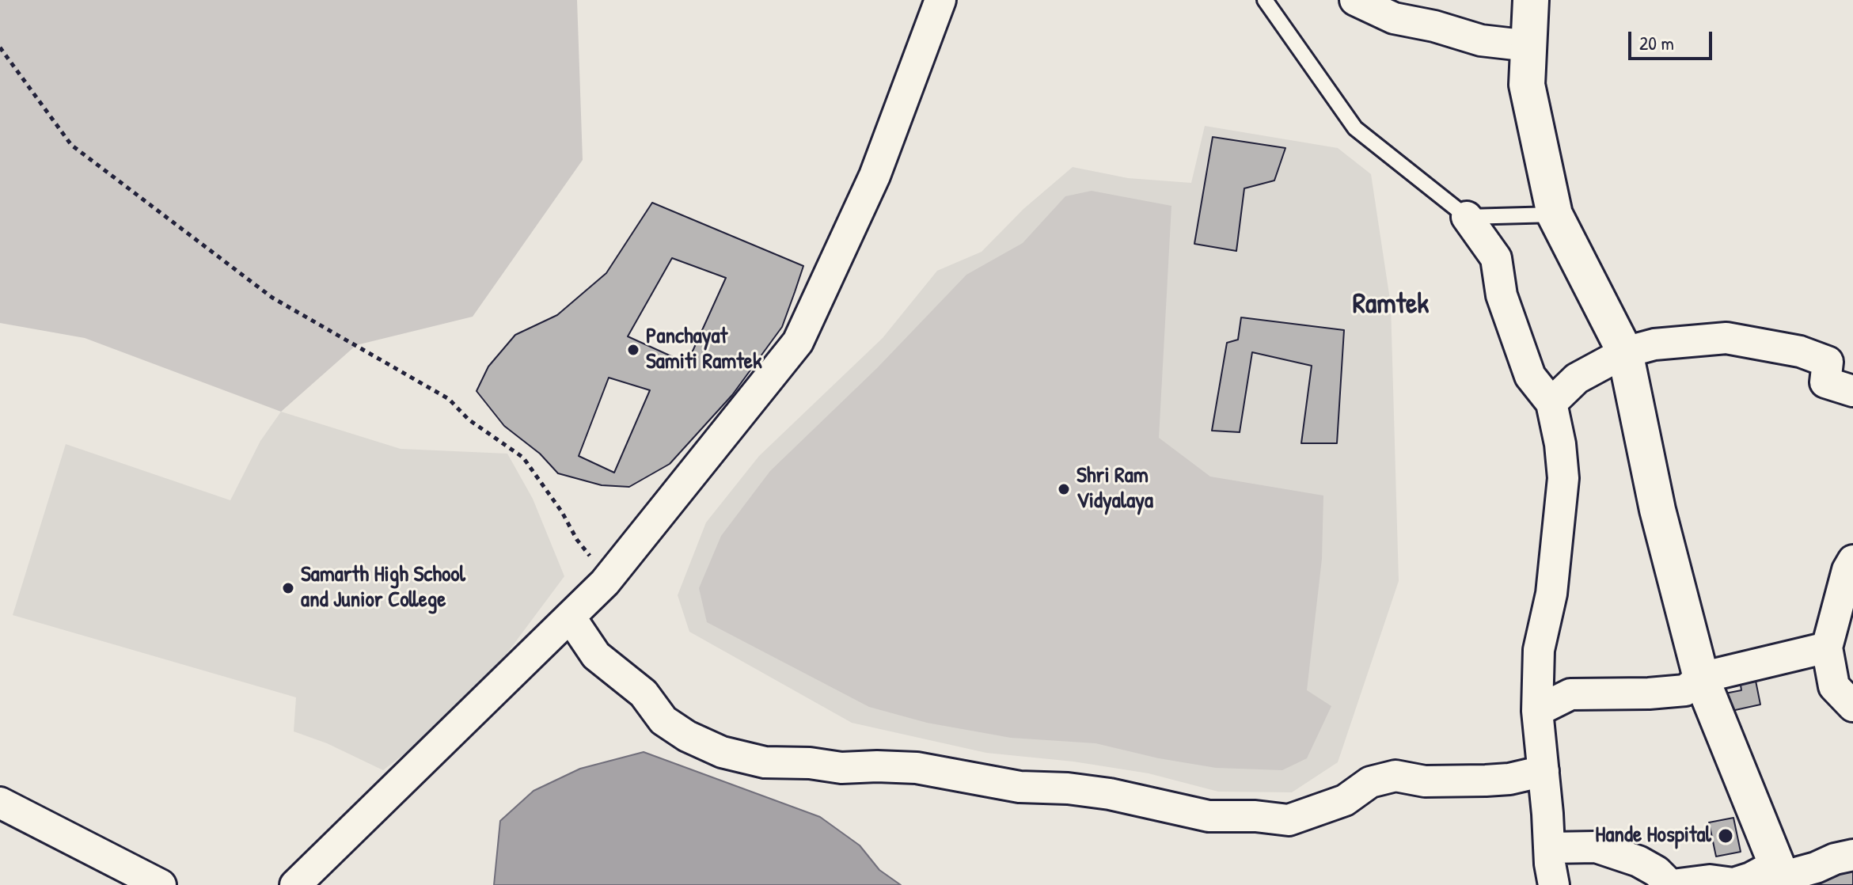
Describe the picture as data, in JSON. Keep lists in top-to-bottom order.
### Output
{
  "districts": ["Ramtek"],
  "places": [
    "Panchayat Samiti Ramtek",
    "Shri Ram Vidyalaya",
    "Samarth High School and Junior College",
    "Hande Hospital"
  ],
  "scale_bar": "20 m"
}
